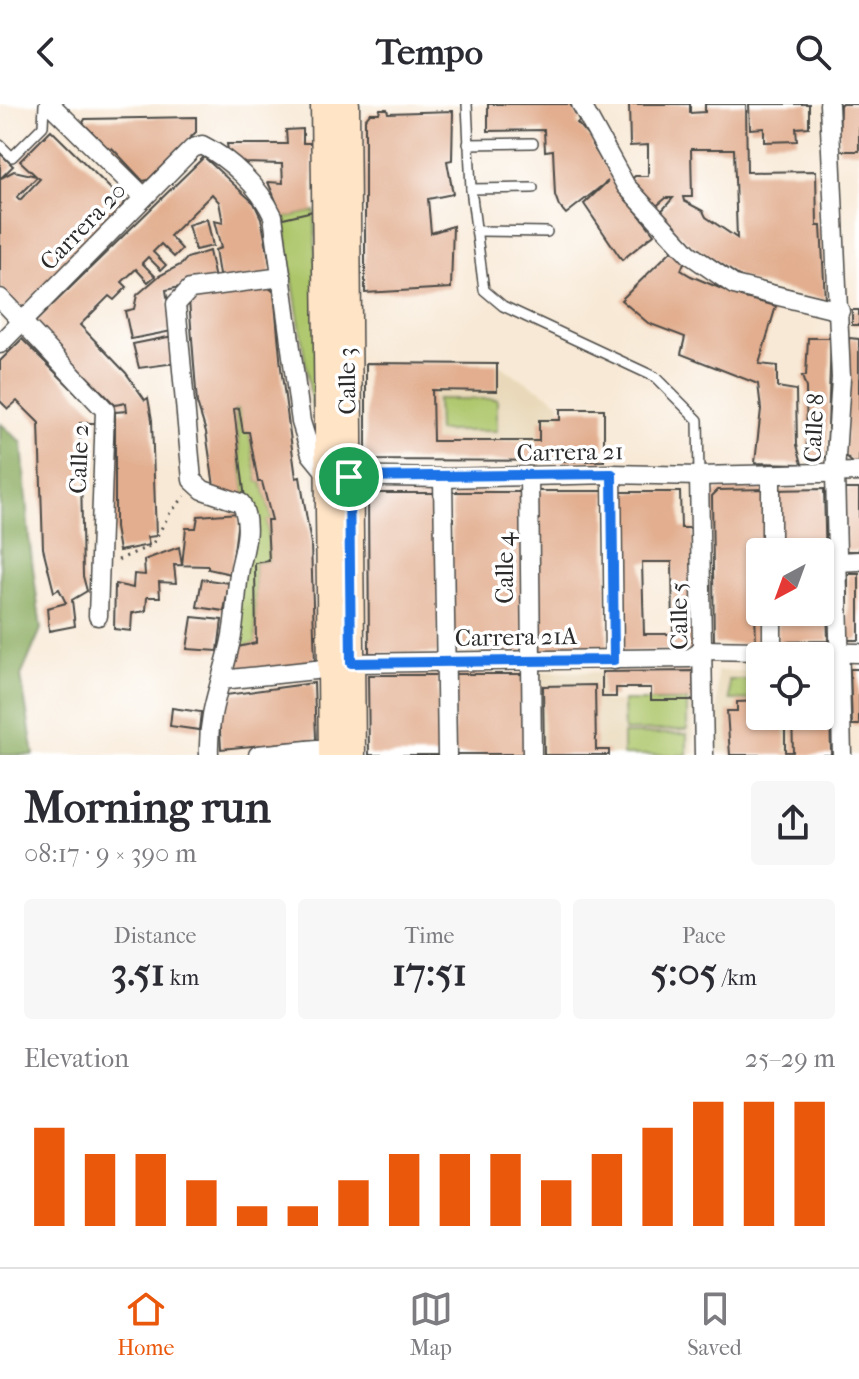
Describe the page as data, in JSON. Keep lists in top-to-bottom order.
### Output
{
  "streets": {
    "street": [
      "Carrera 20",
      "Calle 3",
      "Calle 8",
      "Carrera 21",
      "Calle 2",
      "Calle 4",
      "Calle 5",
      "Carrera 21A"
    ]
  },
  "crossings": [
    ["Carrera 20", "Calle 3"],
    ["Carrera 20", "Calle 2"],
    ["Calle 3", "Carrera 21"],
    ["Calle 3", "Carrera 21A"],
    ["Calle 8", "Carrera 21"],
    ["Carrera 21", "Calle 4"],
    ["Carrera 21", "Calle 5"],
    ["Calle 4", "Carrera 21A"],
    ["Calle 5", "Carrera 21A"]
  ],
  "north": "bottom left",
  "page": {
    "header": "Tempo",
    "heading": ["Morning run", "08:17 · 9 × 390 m"],
    "stats": [
      ["Distance", "3.51 km"],
      ["Time", "17:51"],
      ["Pace", "5:05 /km"]
    ],
    "chart": ["Elevation", "25–29 m"],
    "tabs": ["Home", "Map", "Saved"]
  }
}
